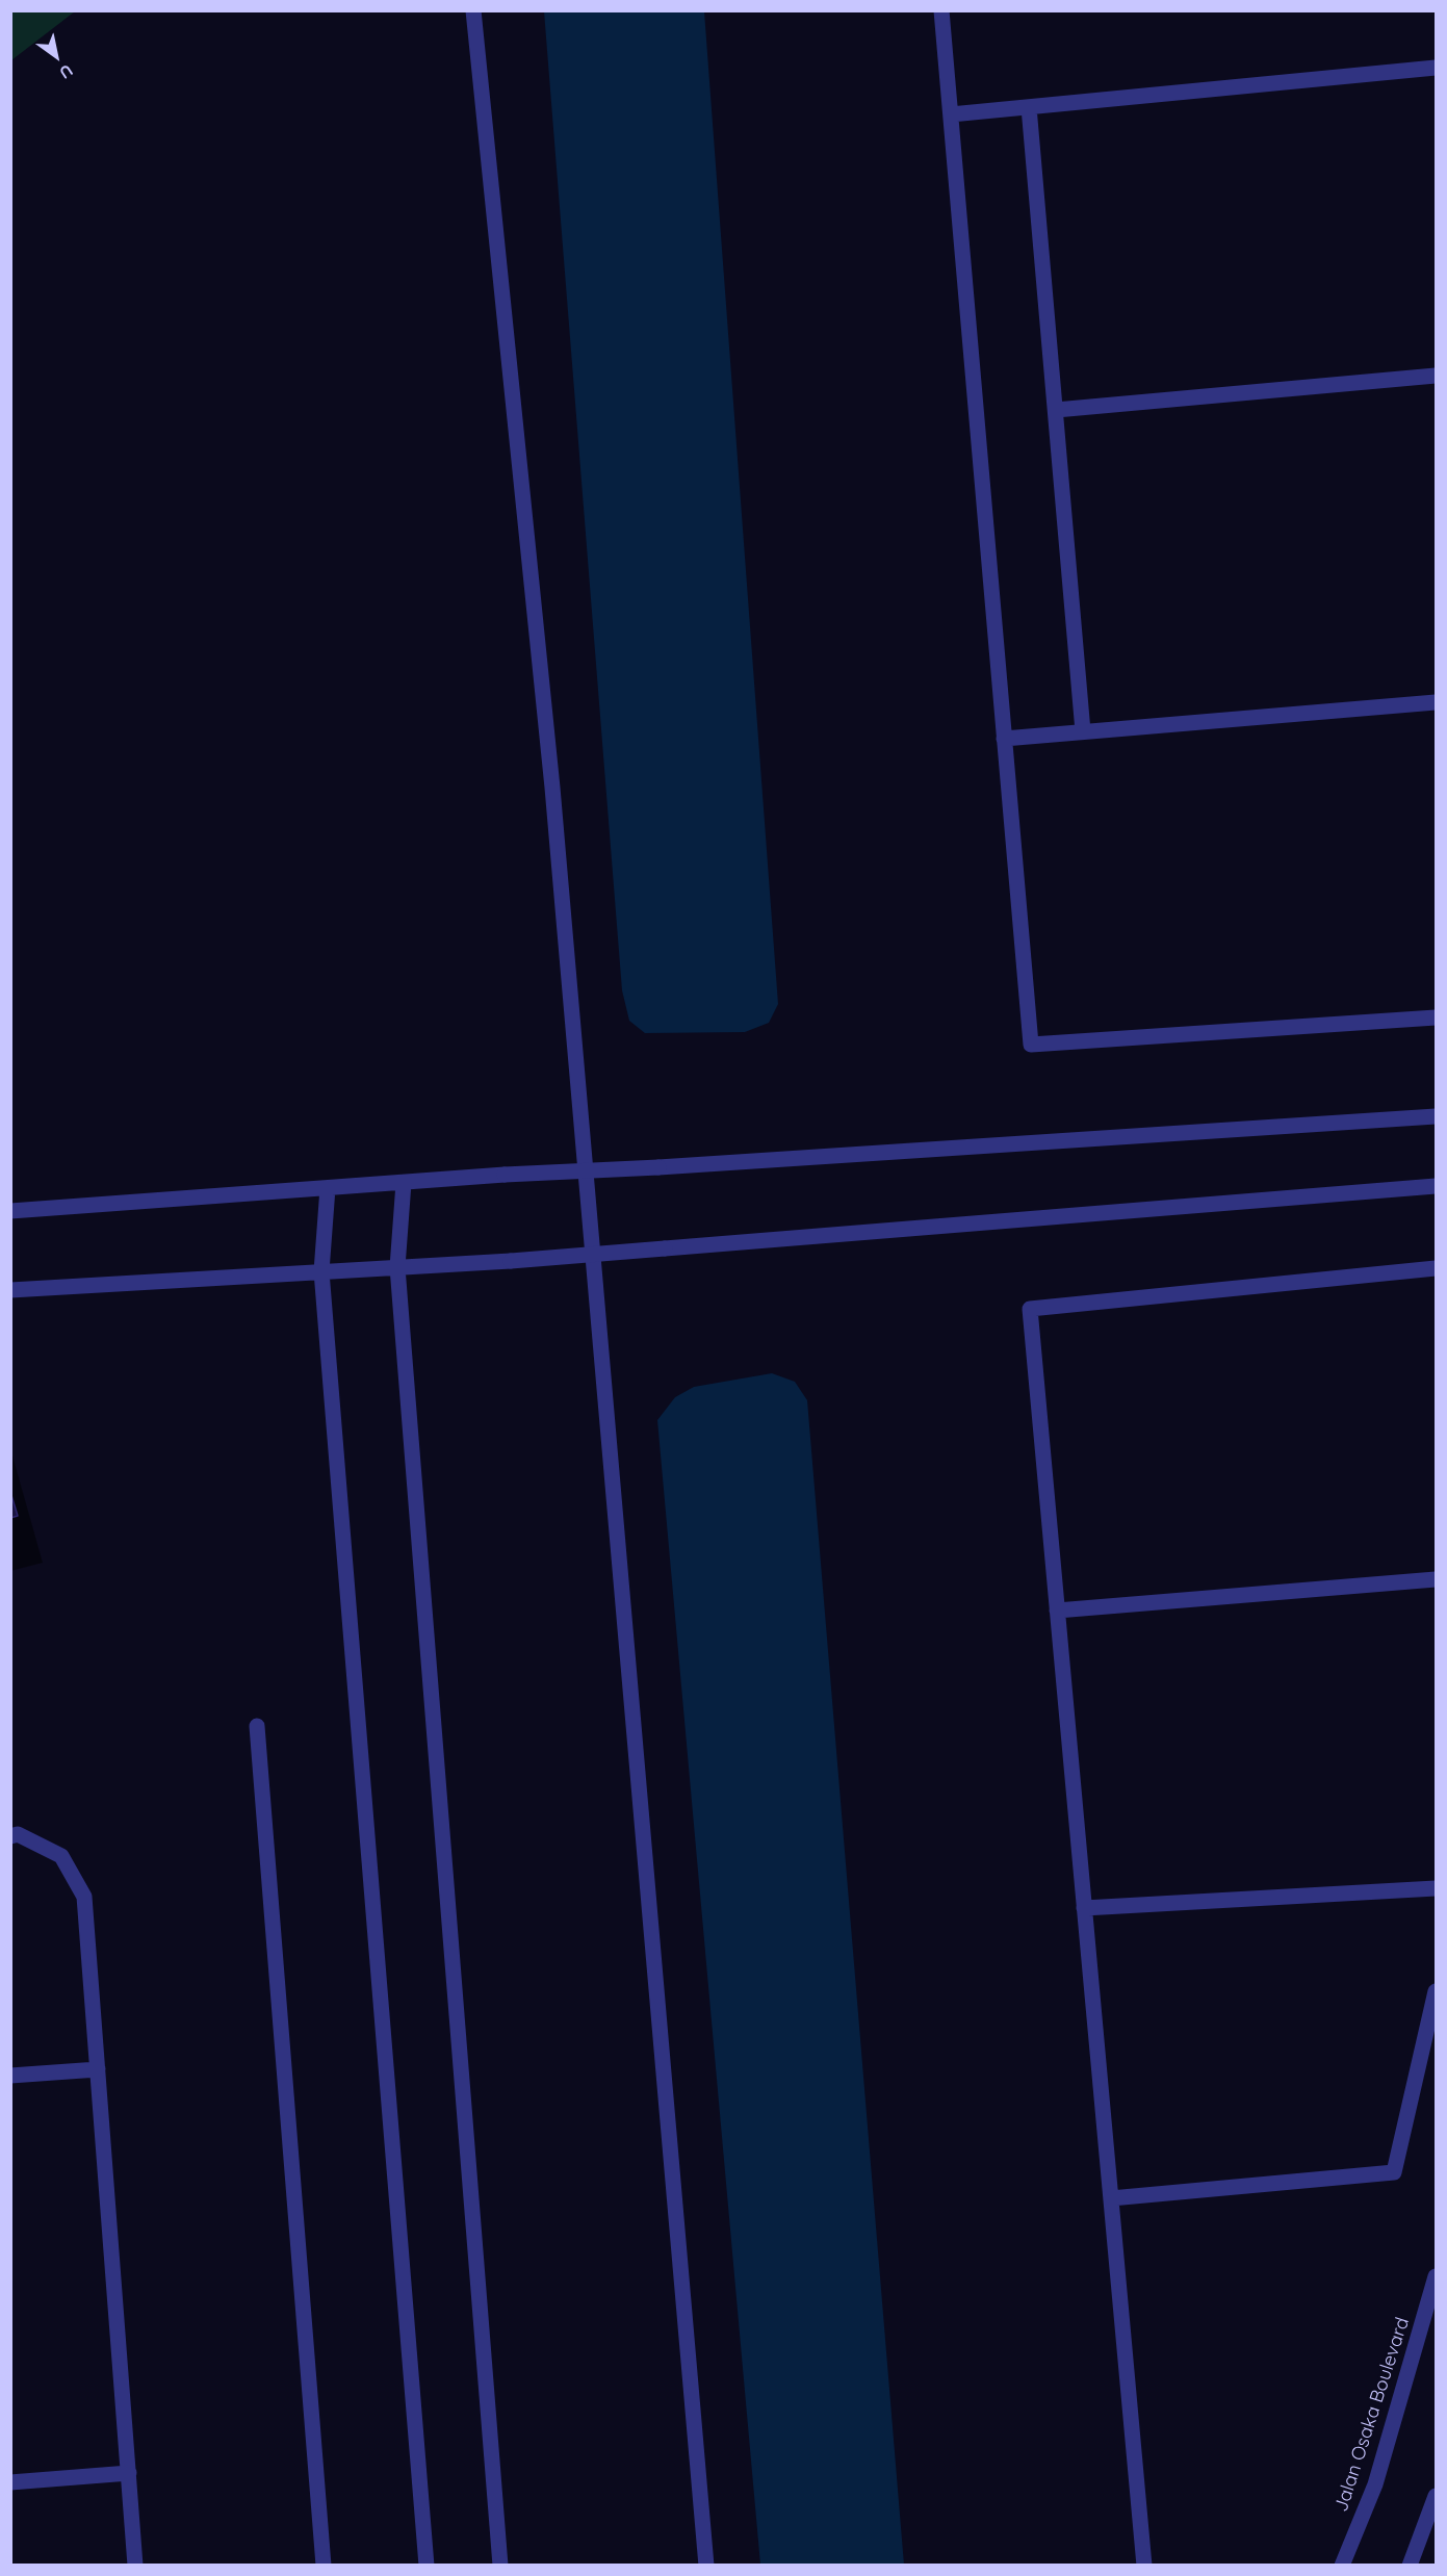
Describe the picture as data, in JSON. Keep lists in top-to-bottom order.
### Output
{
  "streets": {
    "street": ["Jalan Osaka Boulevard"]
  },
  "north": "bottom right"
}
